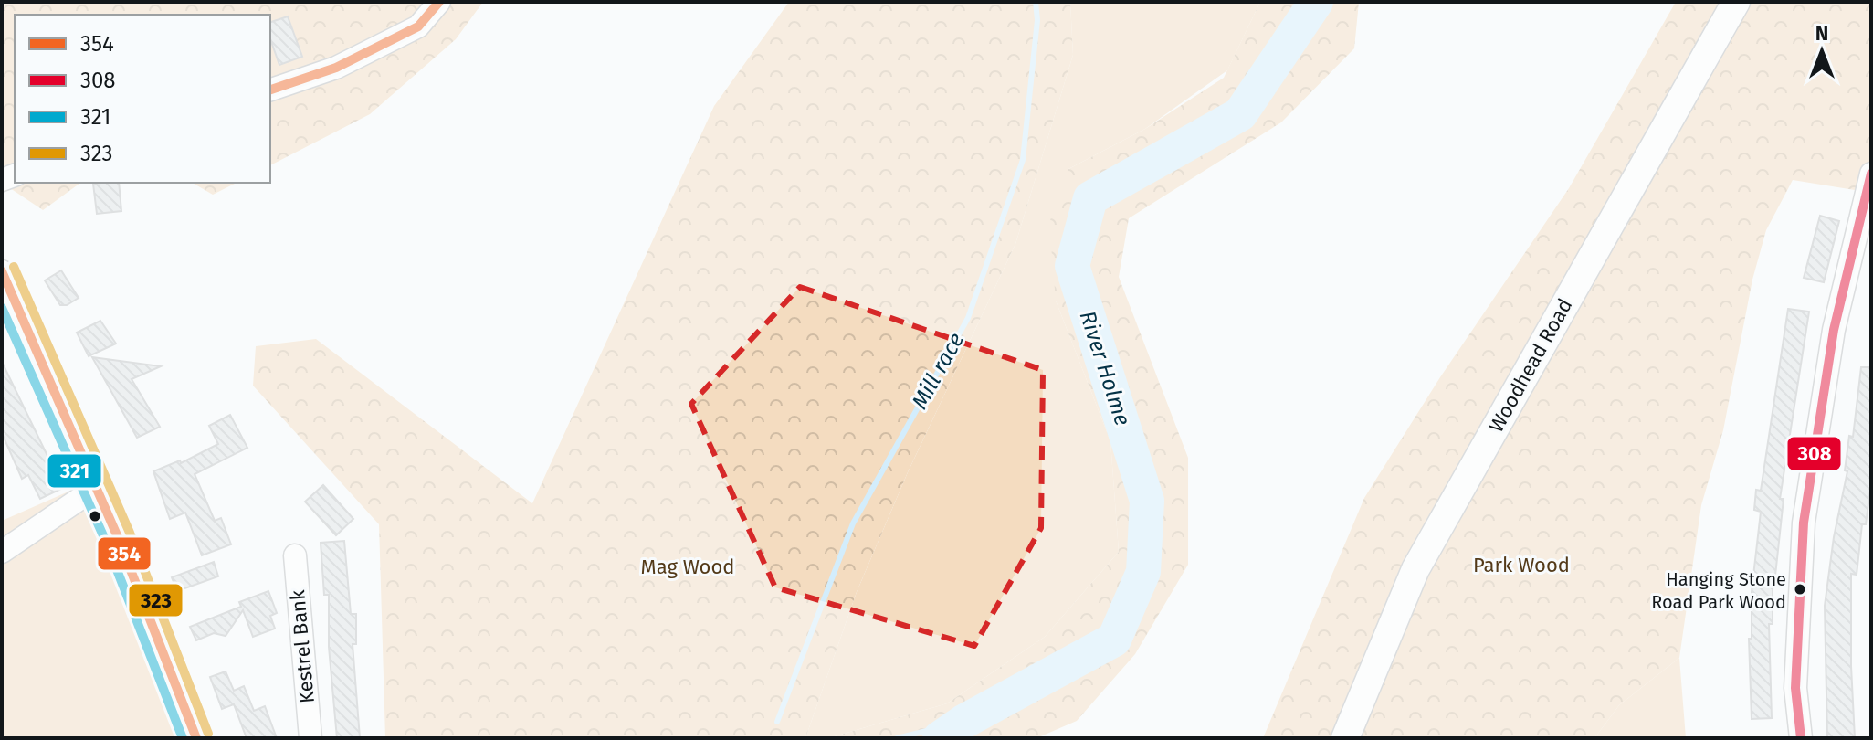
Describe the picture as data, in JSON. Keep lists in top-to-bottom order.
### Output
{
  "streets": {
    "main road": ["Woodhead Road"],
    "street": ["Kestrel Bank"]
  },
  "water": ["River Holme", "Mill race"],
  "parks": ["Park Wood", "Mag Wood"],
  "places": ["Hanging Stone Road Park Wood"],
  "lines": [
    "transit line 354",
    "transit line 308",
    "transit line 323",
    "transit line 321"
  ],
  "legend": [
    "354",
    "308",
    "321",
    "323"
  ],
  "north": "top"
}
